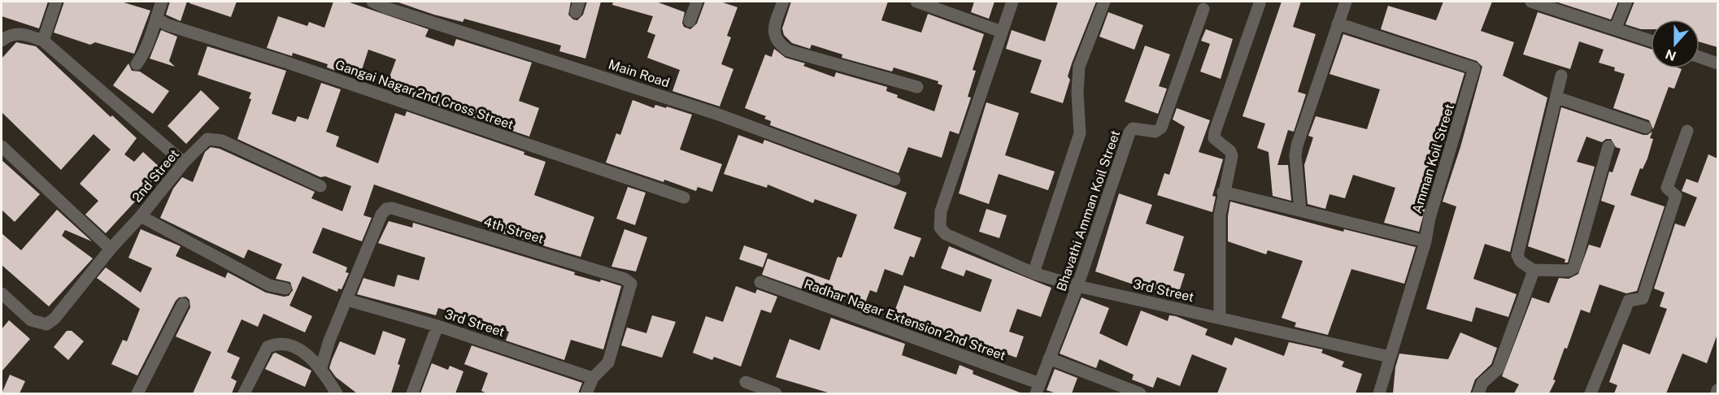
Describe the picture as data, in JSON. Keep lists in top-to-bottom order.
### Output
{
  "streets": {
    "street": [
      "Main Road",
      "Gangai Nagar 2nd Cross Street",
      "Amman Koil Street",
      "2nd Street",
      "Bhavathi Amman Koil Street",
      "4th Street",
      "3rd Street",
      "Radhar Nagar Extension 2nd Street"
    ]
  },
  "crossings": [
    ["Amman Koil Street", "3rd Street"],
    ["Bhavathi Amman Koil Street", "3rd Street"],
    ["Bhavathi Amman Koil Street", "Radhar Nagar Extension 2nd Street"],
    ["4th Street", "3rd Street"]
  ],
  "north": "bottom"
}
